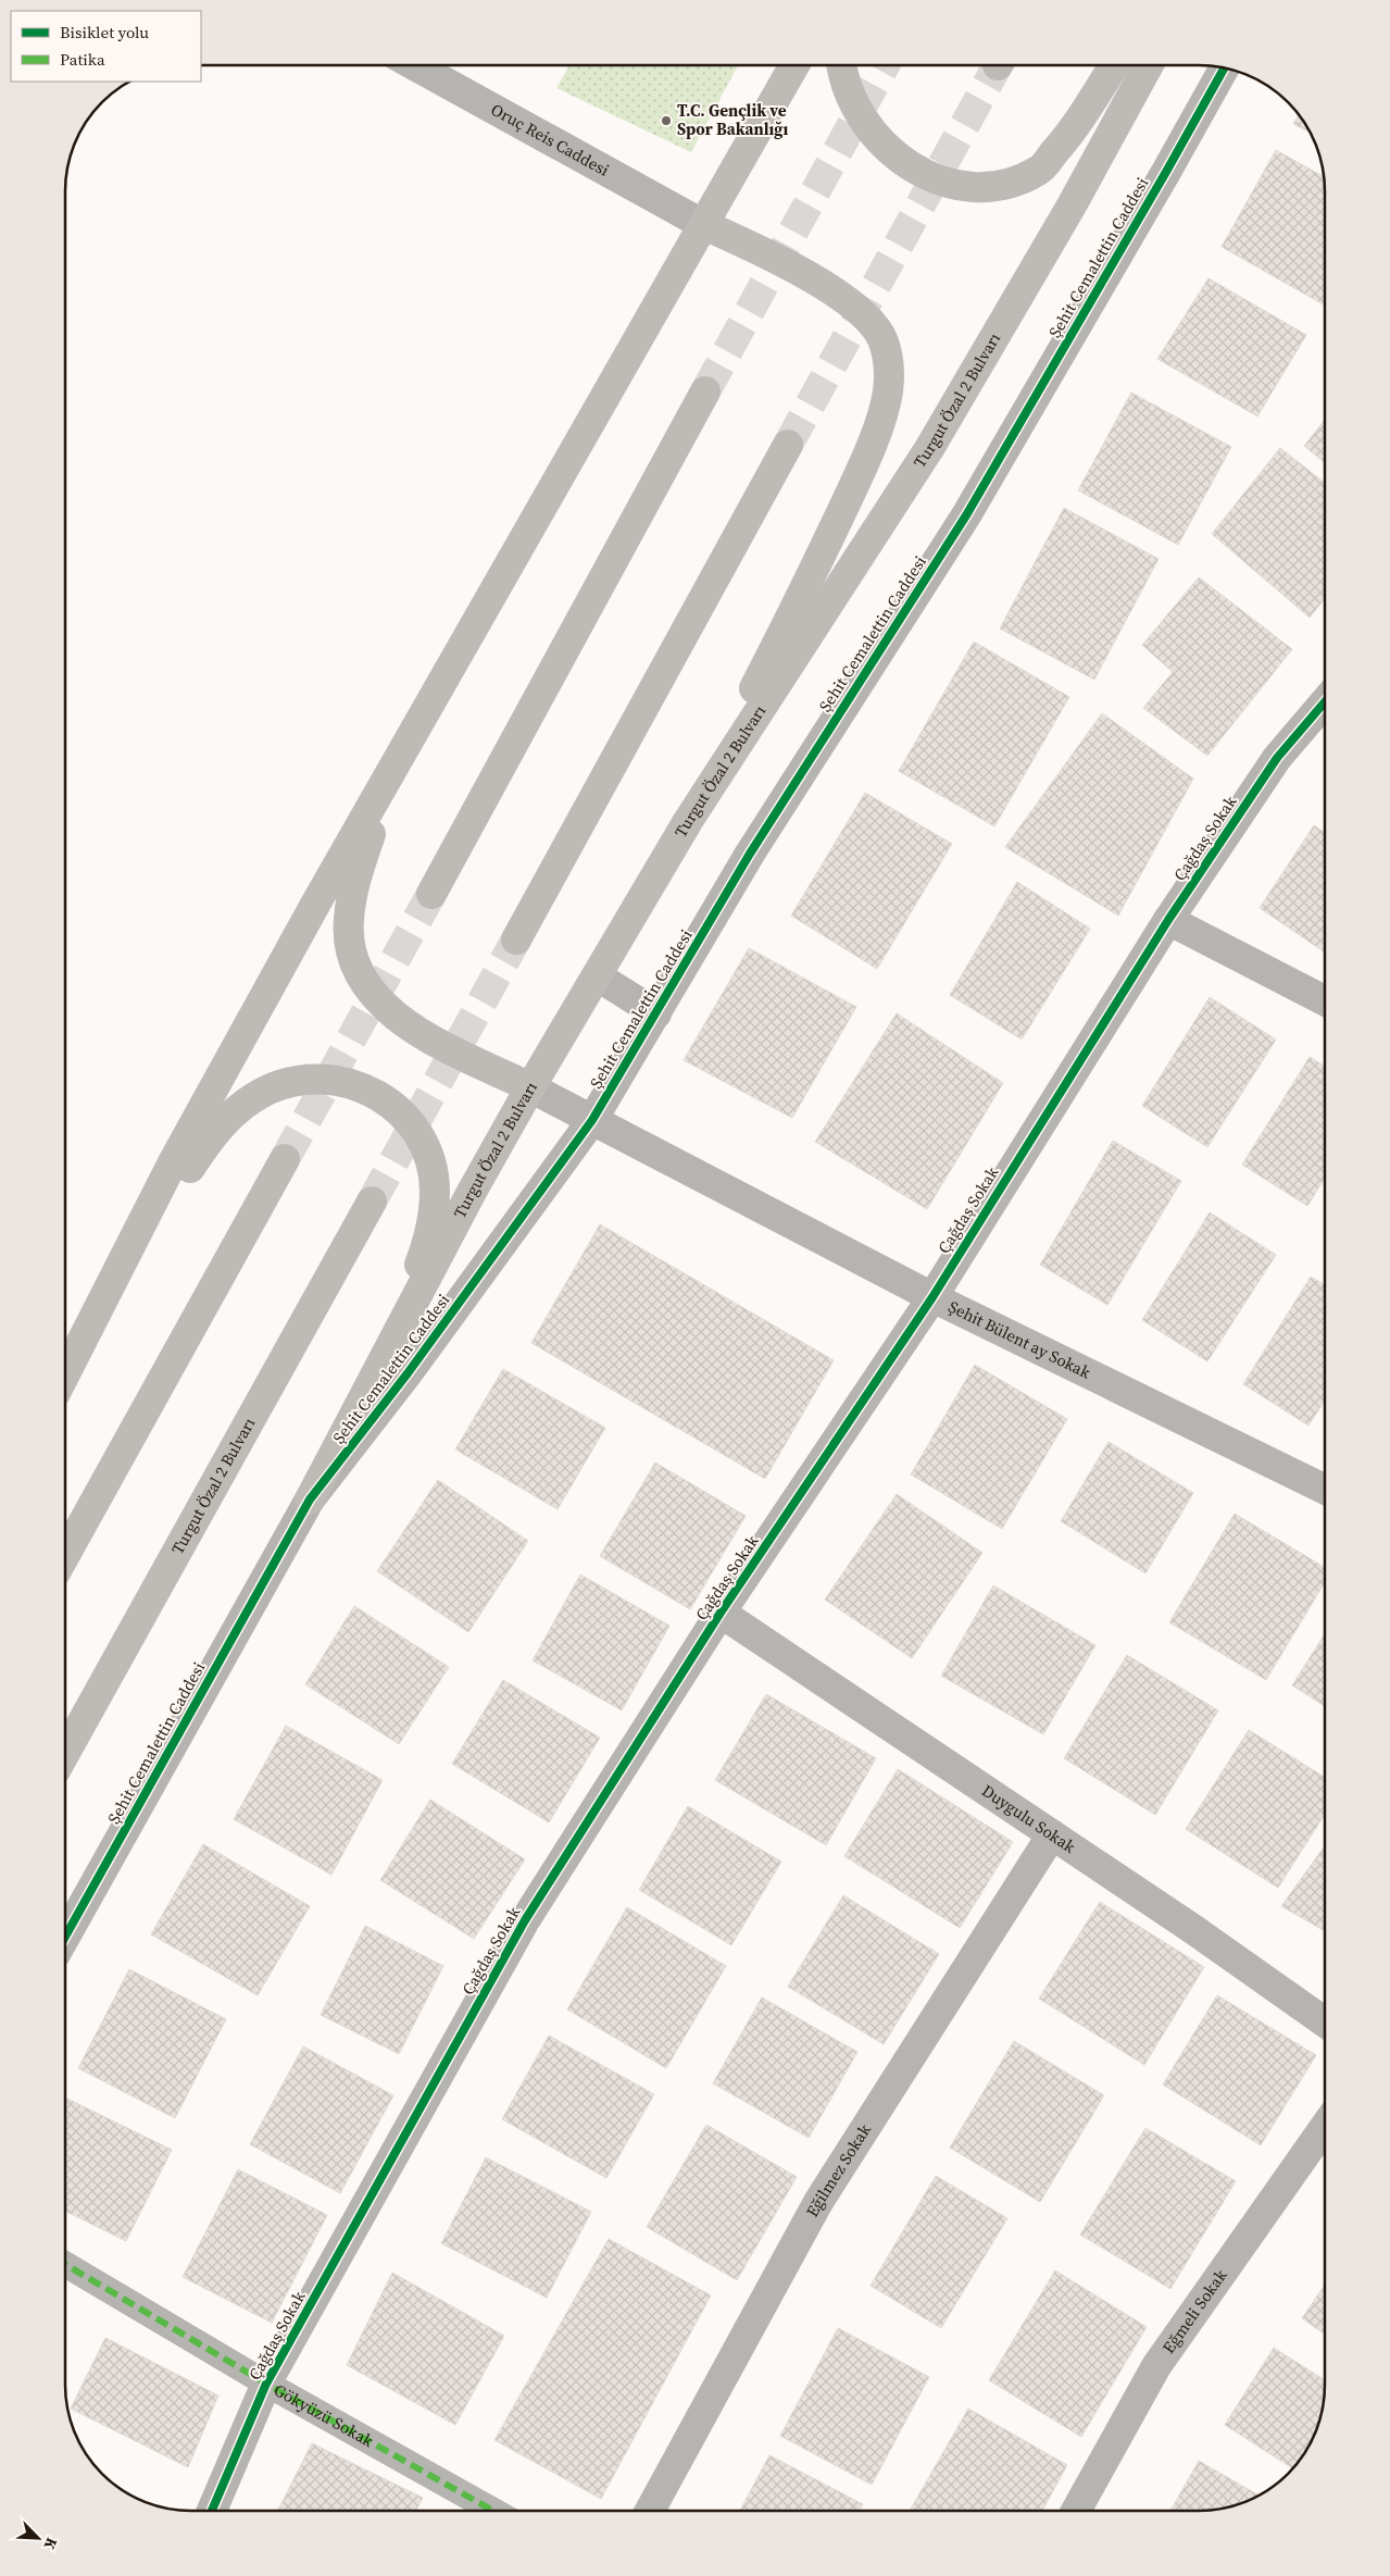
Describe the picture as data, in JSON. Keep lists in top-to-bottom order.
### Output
{
  "streets": {
    "highway": ["Turgut Özal 2 Bulvarı"],
    "street": [
      "Oruç Reis Caddesi",
      "Şehit Cemalettin Caddesi",
      "Çağdaş Sokak",
      "Şehit Bülent ay Sokak",
      "Duygulu Sokak",
      "Eğilmez Sokak",
      "Eğmeli Sokak",
      "Gökyüzü Sokak"
    ]
  },
  "crossings": [
    ["Şehit Cemalettin Caddesi", "Turgut Özal 2 Bulvarı"],
    ["Şehit Cemalettin Caddesi", "Şehit Bülent ay Sokak"],
    ["Turgut Özal 2 Bulvarı", "Şehit Bülent ay Sokak"],
    ["Çağdaş Sokak", "Şehit Bülent ay Sokak"],
    ["Çağdaş Sokak", "Duygulu Sokak"],
    ["Çağdaş Sokak", "Gökyüzü Sokak"],
    ["Duygulu Sokak", "Eğilmez Sokak"]
  ],
  "places": ["T.C. Gençlik ve Spor Bakanlığı"],
  "legend": ["Bisiklet yolu", "Patika"],
  "north": "bottom right"
}
